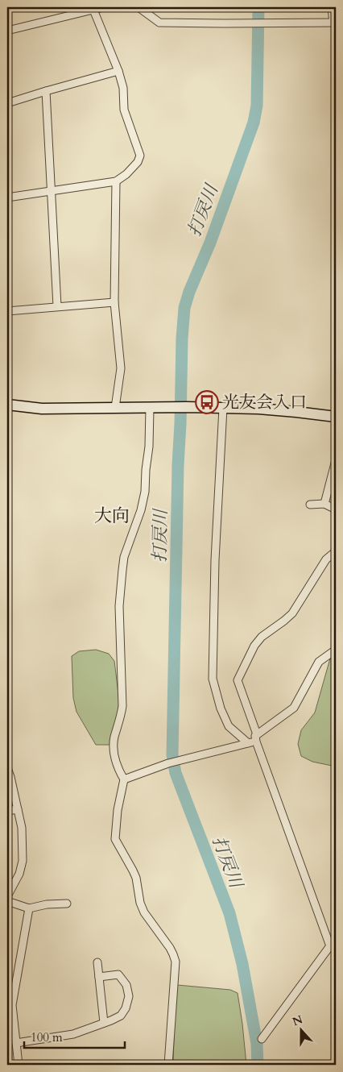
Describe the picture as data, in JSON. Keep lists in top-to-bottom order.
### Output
{
  "districts": ["大向"],
  "water": ["打戻川"],
  "places": {
    "bus stop": ["光友会入口"]
  },
  "scale_bar": "100 m",
  "north": "top"
}
